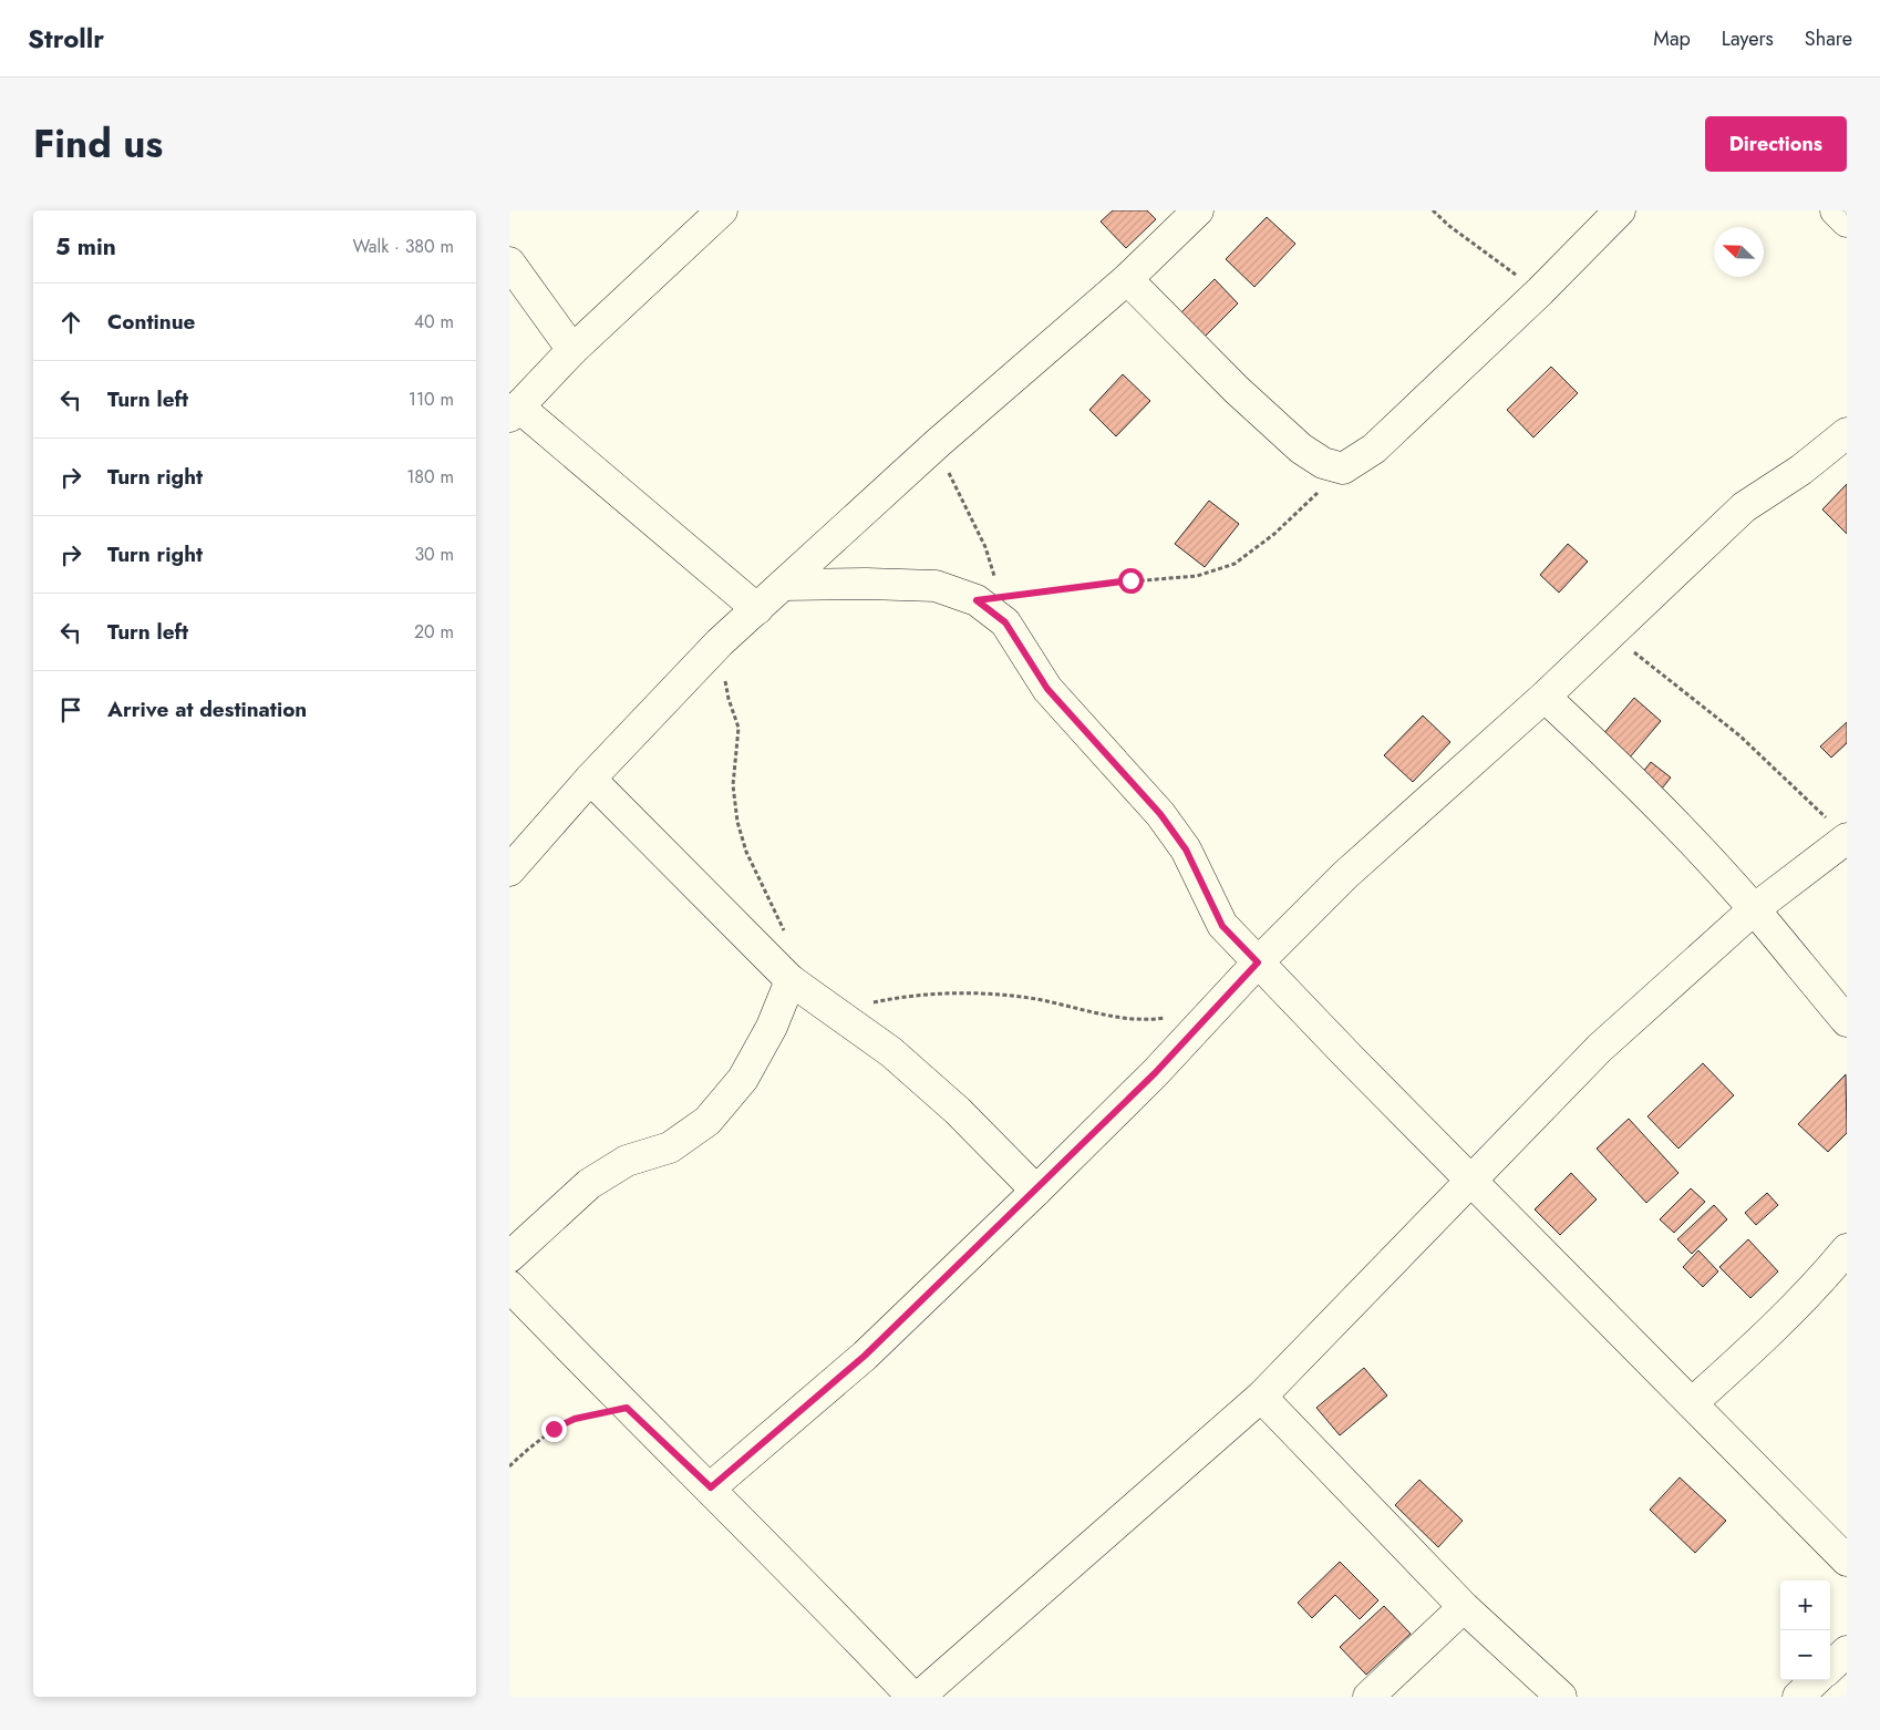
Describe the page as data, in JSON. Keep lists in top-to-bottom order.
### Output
{
  "north": "top left",
  "page": {
    "header": "Strollr",
    "nav": ["Map", "Layers", "Share"],
    "title": "Find us",
    "buttons": "Directions",
    "heading": ["5 min", "Walk · 380 m"],
    "list": [
      ["Continue", "40 m"],
      ["Turn left", "110 m"],
      ["Turn right", "180 m"],
      ["Turn right", "30 m"],
      ["Turn left", "20 m"],
      "Arrive at destination"
    ],
    "map_buttons": ["+", "−"]
  }
}
